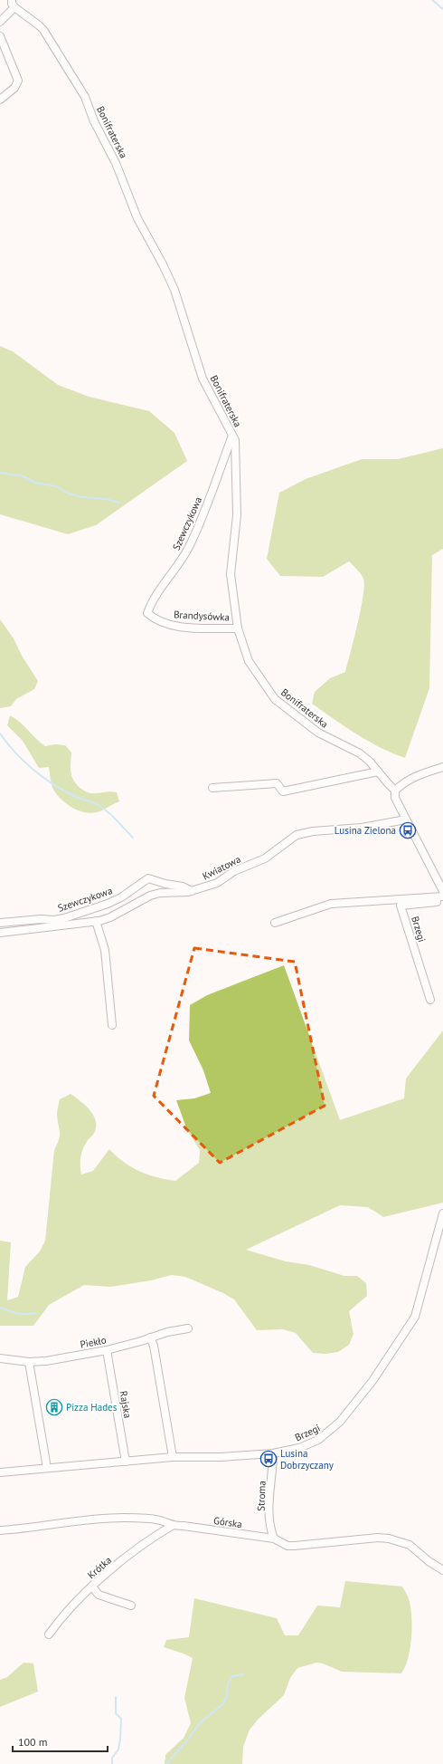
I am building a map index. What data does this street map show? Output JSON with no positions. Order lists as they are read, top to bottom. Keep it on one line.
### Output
{"streets":{"street":["Bonifraterska","Szewczykowa","Brandysówka","Kwiatowa","Brzegi","Piekło","Rajska","Stroma","Górska","Krótka"]},"crossings":[["Bonifraterska","Szewczykowa"],["Bonifraterska","Brandysówka"],["Szewczykowa","Brandysówka"],["Szewczykowa","Kwiatowa"],["Brzegi","Rajska"],["Brzegi","Stroma"],["Piekło","Rajska"],["Stroma","Górska"],["Górska","Krótka"]],"places":{"bus stop":["Lusina Zielona","Lusina Dobrzyczany"],"building":["Pizza Hades"]},"scale_bar":"100 m"}
